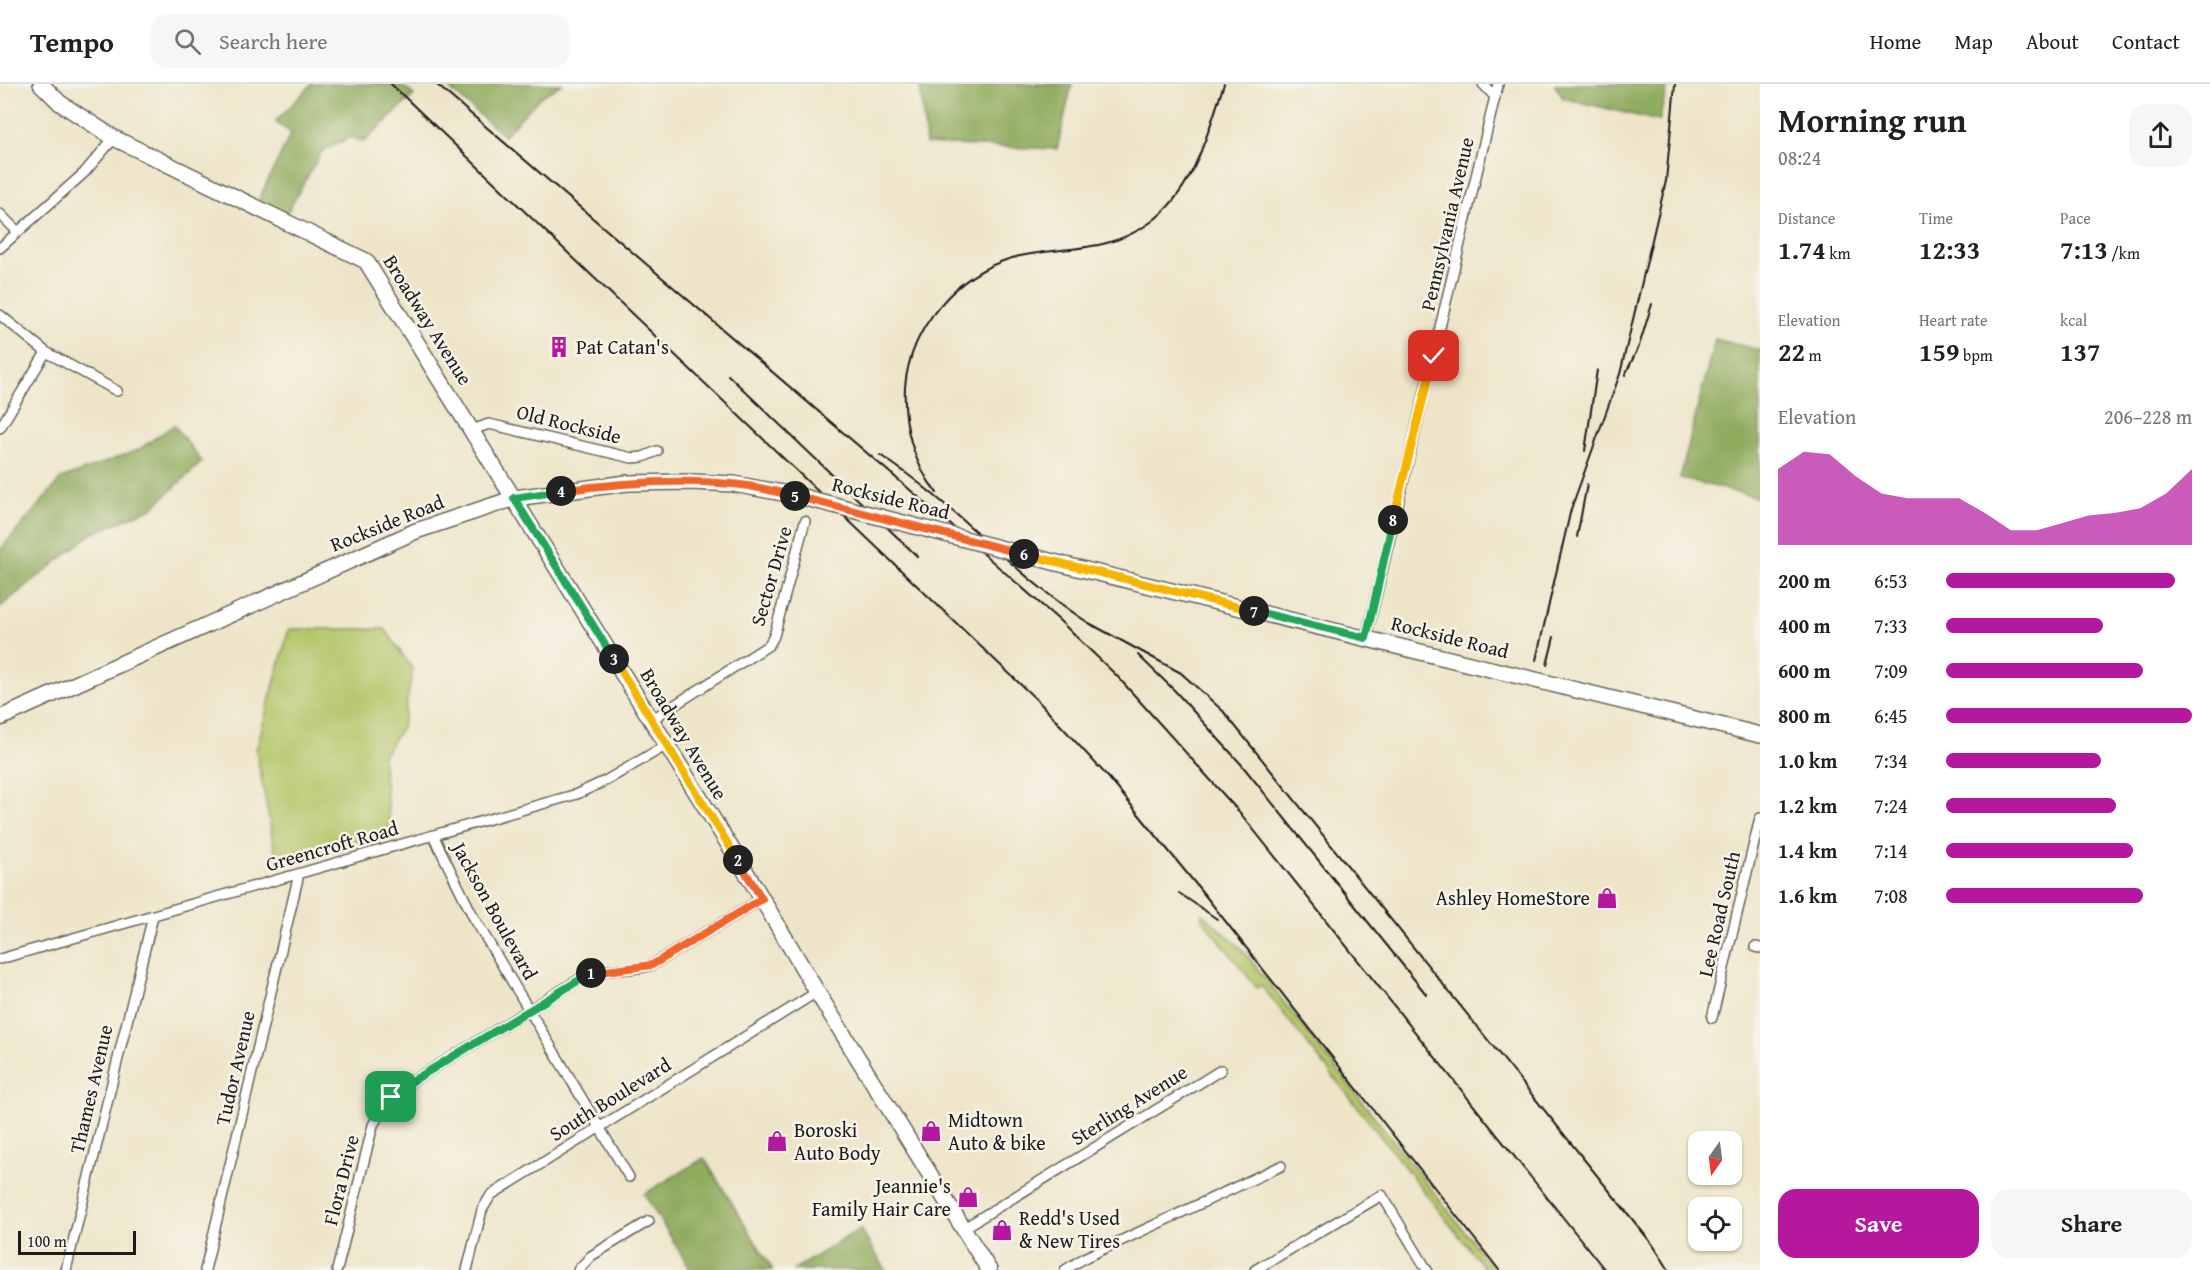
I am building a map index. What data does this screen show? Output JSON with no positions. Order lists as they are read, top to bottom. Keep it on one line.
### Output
{"streets":{"main road":["Broadway Avenue","Rockside Road"],"street":["Pennsylvania Avenue","Old Rockside","Sector Drive","Greencroft Road","Jackson Boulevard","Lee Road South","Tudor Avenue","Thames Avenue","South Boulevard","Sterling Avenue","Flora Drive"]},"crossings":[["Pennsylvania Avenue","Rockside Road"],["Broadway Avenue","Old Rockside"],["Broadway Avenue","Rockside Road"],["Broadway Avenue","Sector Drive"],["Broadway Avenue","Greencroft Road"],["Broadway Avenue","South Boulevard"],["Broadway Avenue","Sterling Avenue"],["Broadway Avenue","Flora Drive"],["Greencroft Road","Jackson Boulevard"],["Greencroft Road","Tudor Avenue"],["Greencroft Road","Thames Avenue"],["Jackson Boulevard","South Boulevard"],["Jackson Boulevard","Flora Drive"]],"places":{"building":["Pat Catan's"],"shop":["Ashley HomeStore","Midtown Auto & bike","Boroski Auto Body","Jeannie's Family Hair Care","Redd's Used & New Tires"]},"scale_bar":"100 m","north":"bottom","page":{"header":"Tempo","search":"Search here","nav":["Home","Map","About","Contact"],"heading":["Morning run","08:24"],"stats":[["Distance","1.74 km"],["Time","12:33"],["Pace","7:13 /km"],["Elevation","22 m"],["Heart rate","159 bpm"],["kcal","137"]],"chart":["Elevation","206–228 m"],"pins":["4","5","8","6","7","3","2","1"],"list":[{"name":"200 m","note":"6:53"},{"name":"400 m","note":"7:33"},{"name":"600 m","note":"7:09"},{"name":"800 m","note":"6:45"},{"name":"1.0 km","note":"7:34"},{"name":"1.2 km","note":"7:24"},{"name":"1.4 km","note":"7:14"},{"name":"1.6 km","note":"7:08"}],"buttons":["Save","Share"],"scale":"100 m"}}
